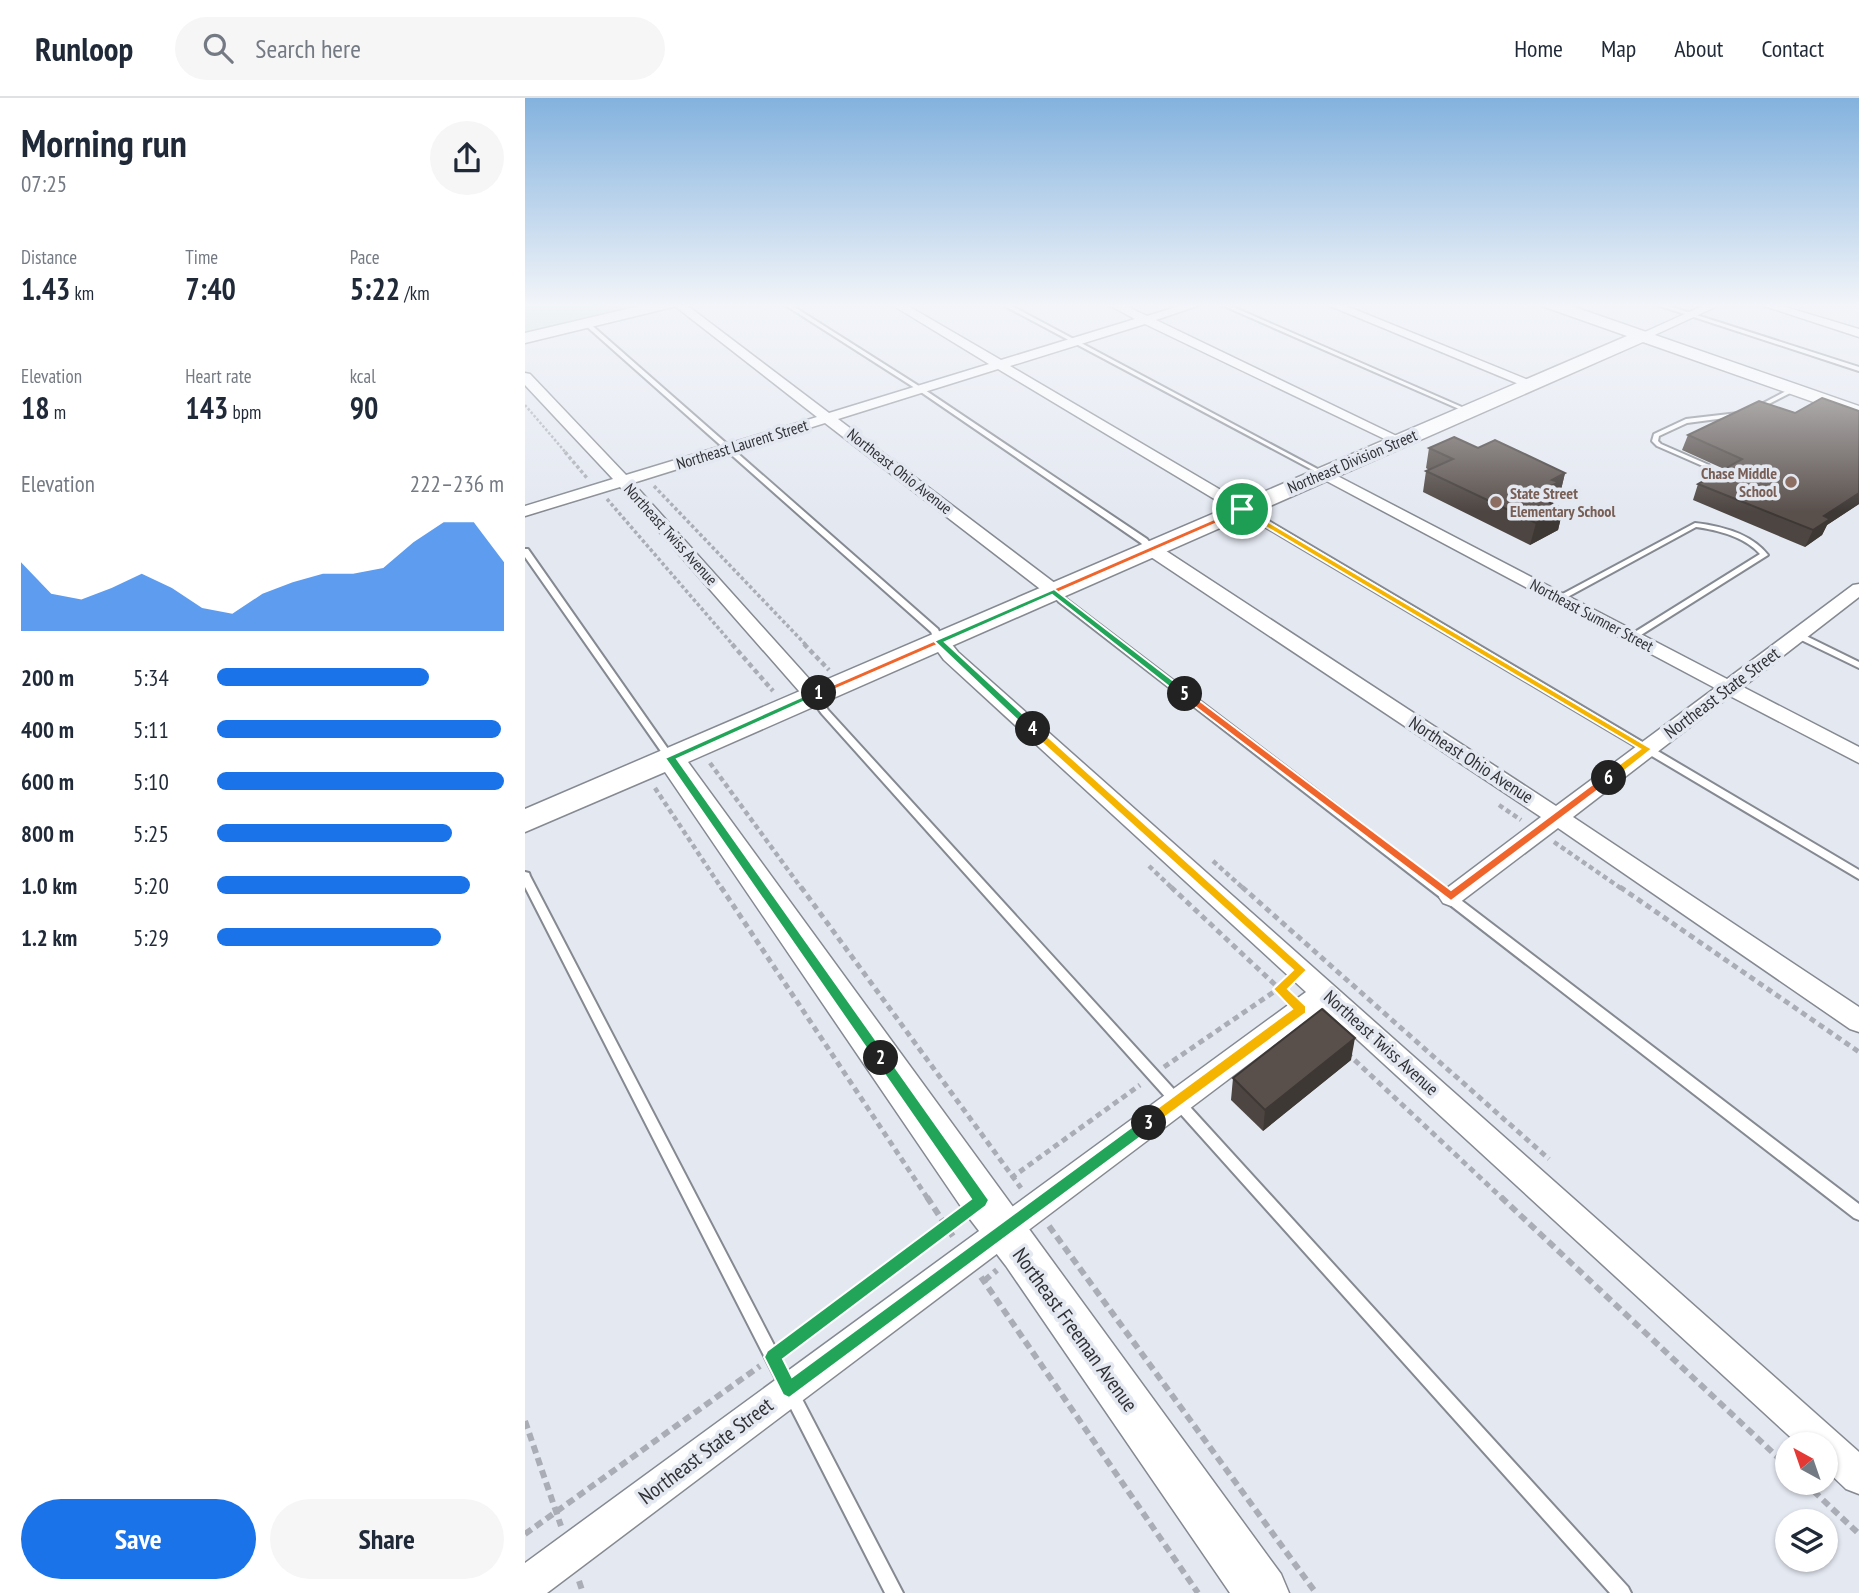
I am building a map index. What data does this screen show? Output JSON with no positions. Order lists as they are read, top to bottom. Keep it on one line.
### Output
{"streets":{"street":["Northeast Laurent Street","Northeast Division Street","Northeast Ohio Avenue","Northeast Twiss Avenue","Northeast Sumner Street","Northeast State Street","Northeast Freeman Avenue"]},"crossings":[["Northeast Laurent Street","Northeast Ohio Avenue"],["Northeast Laurent Street","Northeast Twiss Avenue"],["Northeast Division Street","Northeast Ohio Avenue"],["Northeast Division Street","Northeast Twiss Avenue"],["Northeast Division Street","Northeast Sumner Street"],["Northeast Division Street","Northeast Freeman Avenue"],["Northeast Ohio Avenue","Northeast State Street"],["Northeast Twiss Avenue","Northeast State Street"],["Northeast Sumner Street","Northeast State Street"],["Northeast State Street","Northeast Freeman Avenue"]],"places":["Chase Middle School","State Street Elementary School"],"north":"top left","page":{"header":"Runloop","search":"Search here","nav":["Home","Map","About","Contact"],"heading":["Morning run","07:25"],"stats":[["Distance","1.43 km"],["Time","7:40"],["Pace","5:22 /km"],["Elevation","18 m"],["Heart rate","143 bpm"],["kcal","90"]],"chart":["Elevation","222–236 m"],"list":[{"name":"200 m","note":"5:34"},{"name":"400 m","note":"5:11"},{"name":"600 m","note":"5:10"},{"name":"800 m","note":"5:25"},{"name":"1.0 km","note":"5:20"},{"name":"1.2 km","note":"5:29"}],"pins":["1","5","4","6","2","3"],"buttons":["Save","Share"]}}
